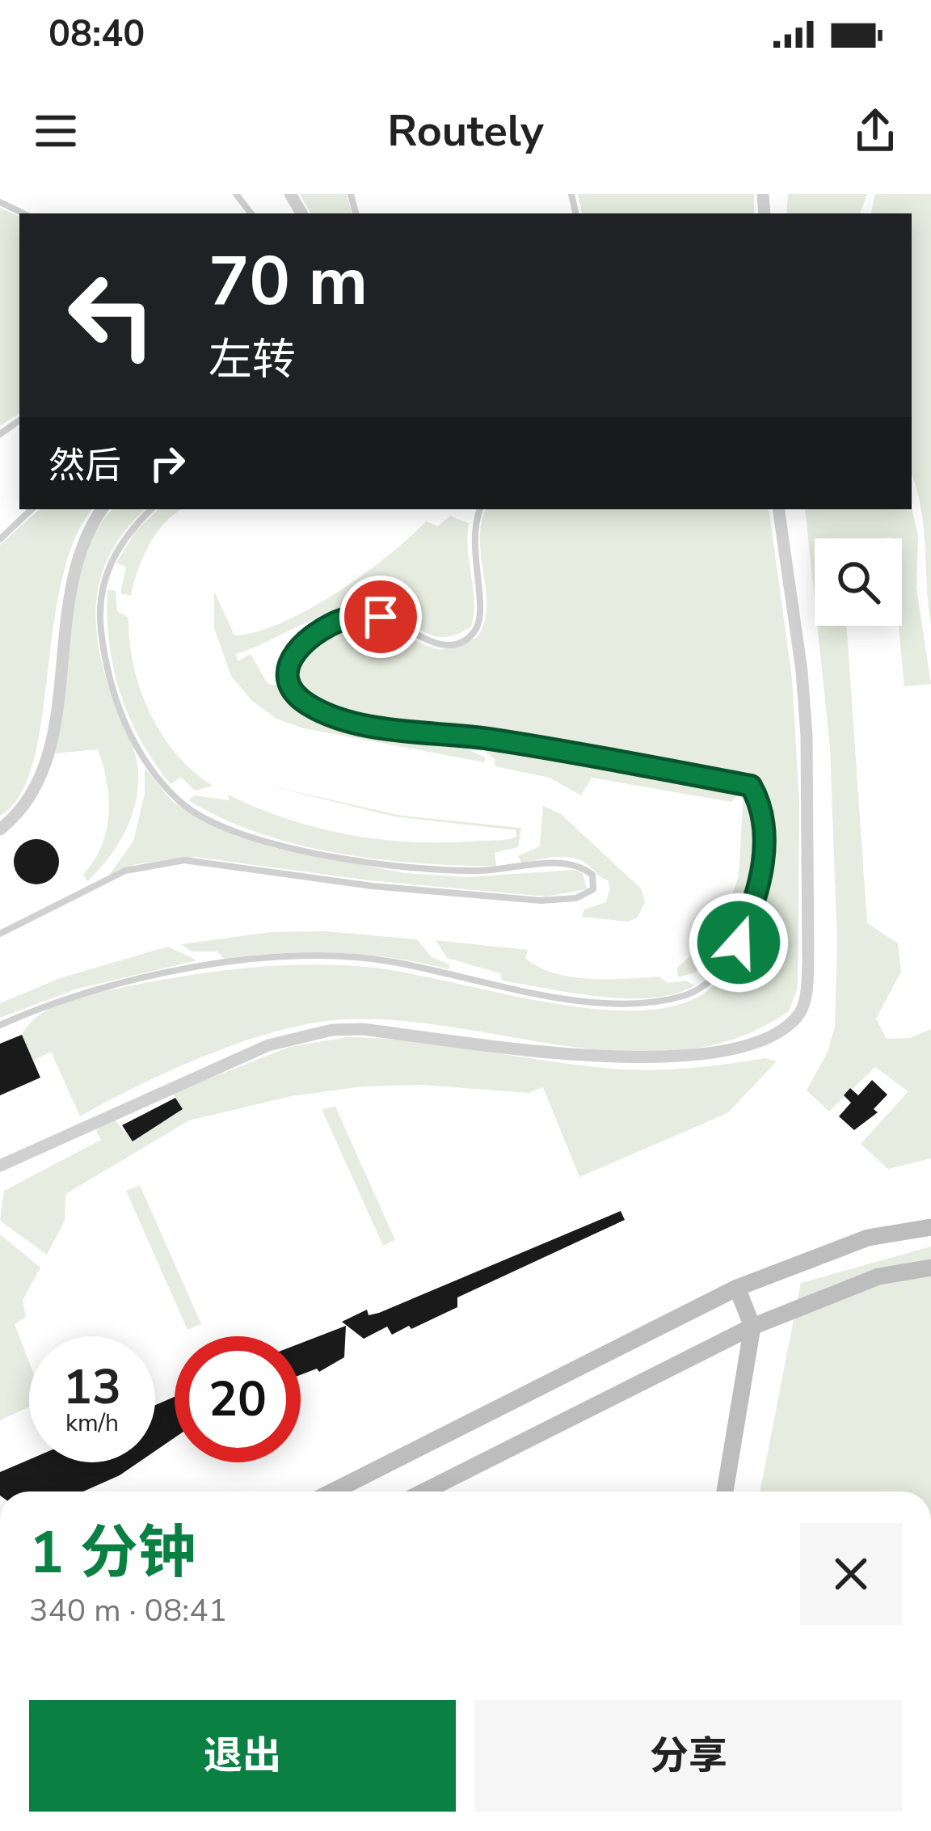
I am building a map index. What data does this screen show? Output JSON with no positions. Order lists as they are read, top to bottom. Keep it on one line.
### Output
{"page":{"status":"08:40","header":"Routely","turn":["70 m","左转"],"then":"然后","speed":"13 km/h","limit":"20","heading":["1 分钟","340 m · 08:41"],"buttons":["退出","分享"]}}
